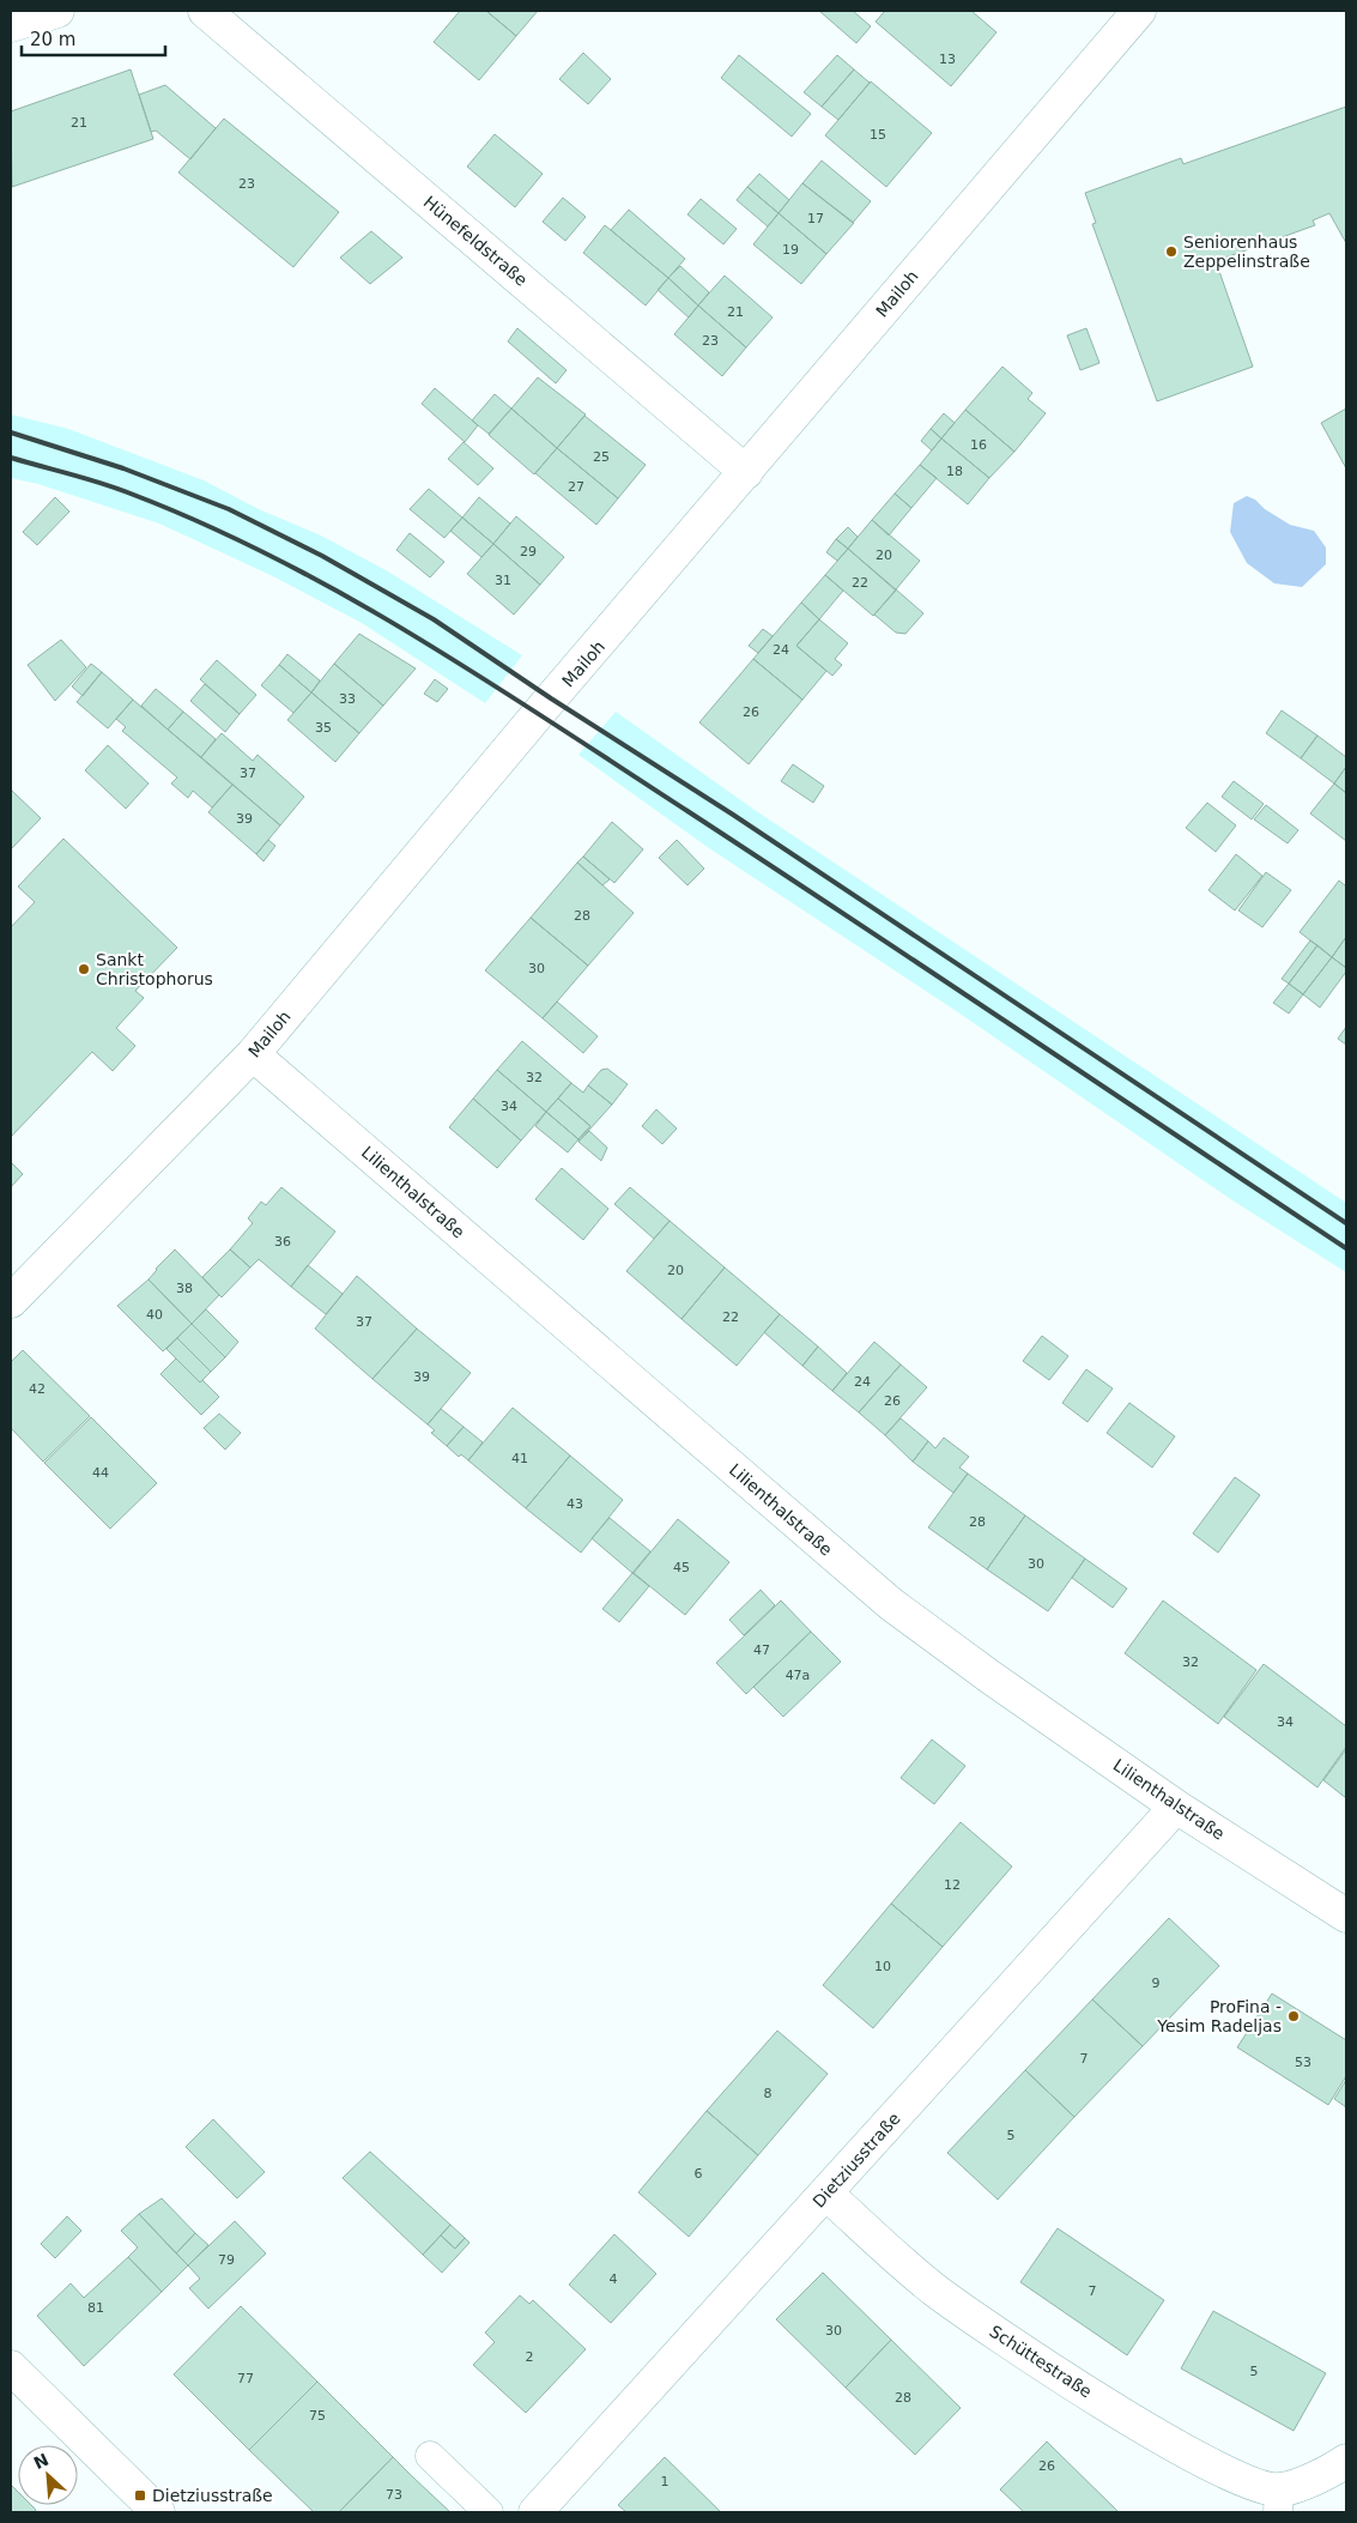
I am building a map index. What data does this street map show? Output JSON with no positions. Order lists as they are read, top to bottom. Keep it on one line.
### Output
{"streets":{"street":["Hünefeldstraße","Mailoh","Lilienthalstraße","Dietziusstraße","Schüttestraße"]},"crossings":[["Hünefeldstraße","Mailoh"],["Mailoh","Lilienthalstraße"],["Lilienthalstraße","Dietziusstraße"],["Dietziusstraße","Schüttestraße"]],"places":{"other":["Seniorenhaus Zeppelinstraße","Sankt Christophorus","ProFina - Yesim Radeljas"],"transit":["Dietziusstraße"]},"house_numbers":["13","21","15","23","17","19","21","23","16","25","18","27","29","20","31","22","24","33","26","35","37","39","28","30","32","34","36","20","38","40","22","37","39","24","42","26","41","44","43","28","30","45","47","32","47a","34","12","10","9","7","53","8","5","6","79","4","7","81","30","2","5","77","28","75","26","1","73"],"scale_bar":"20 m","north":"top left"}
